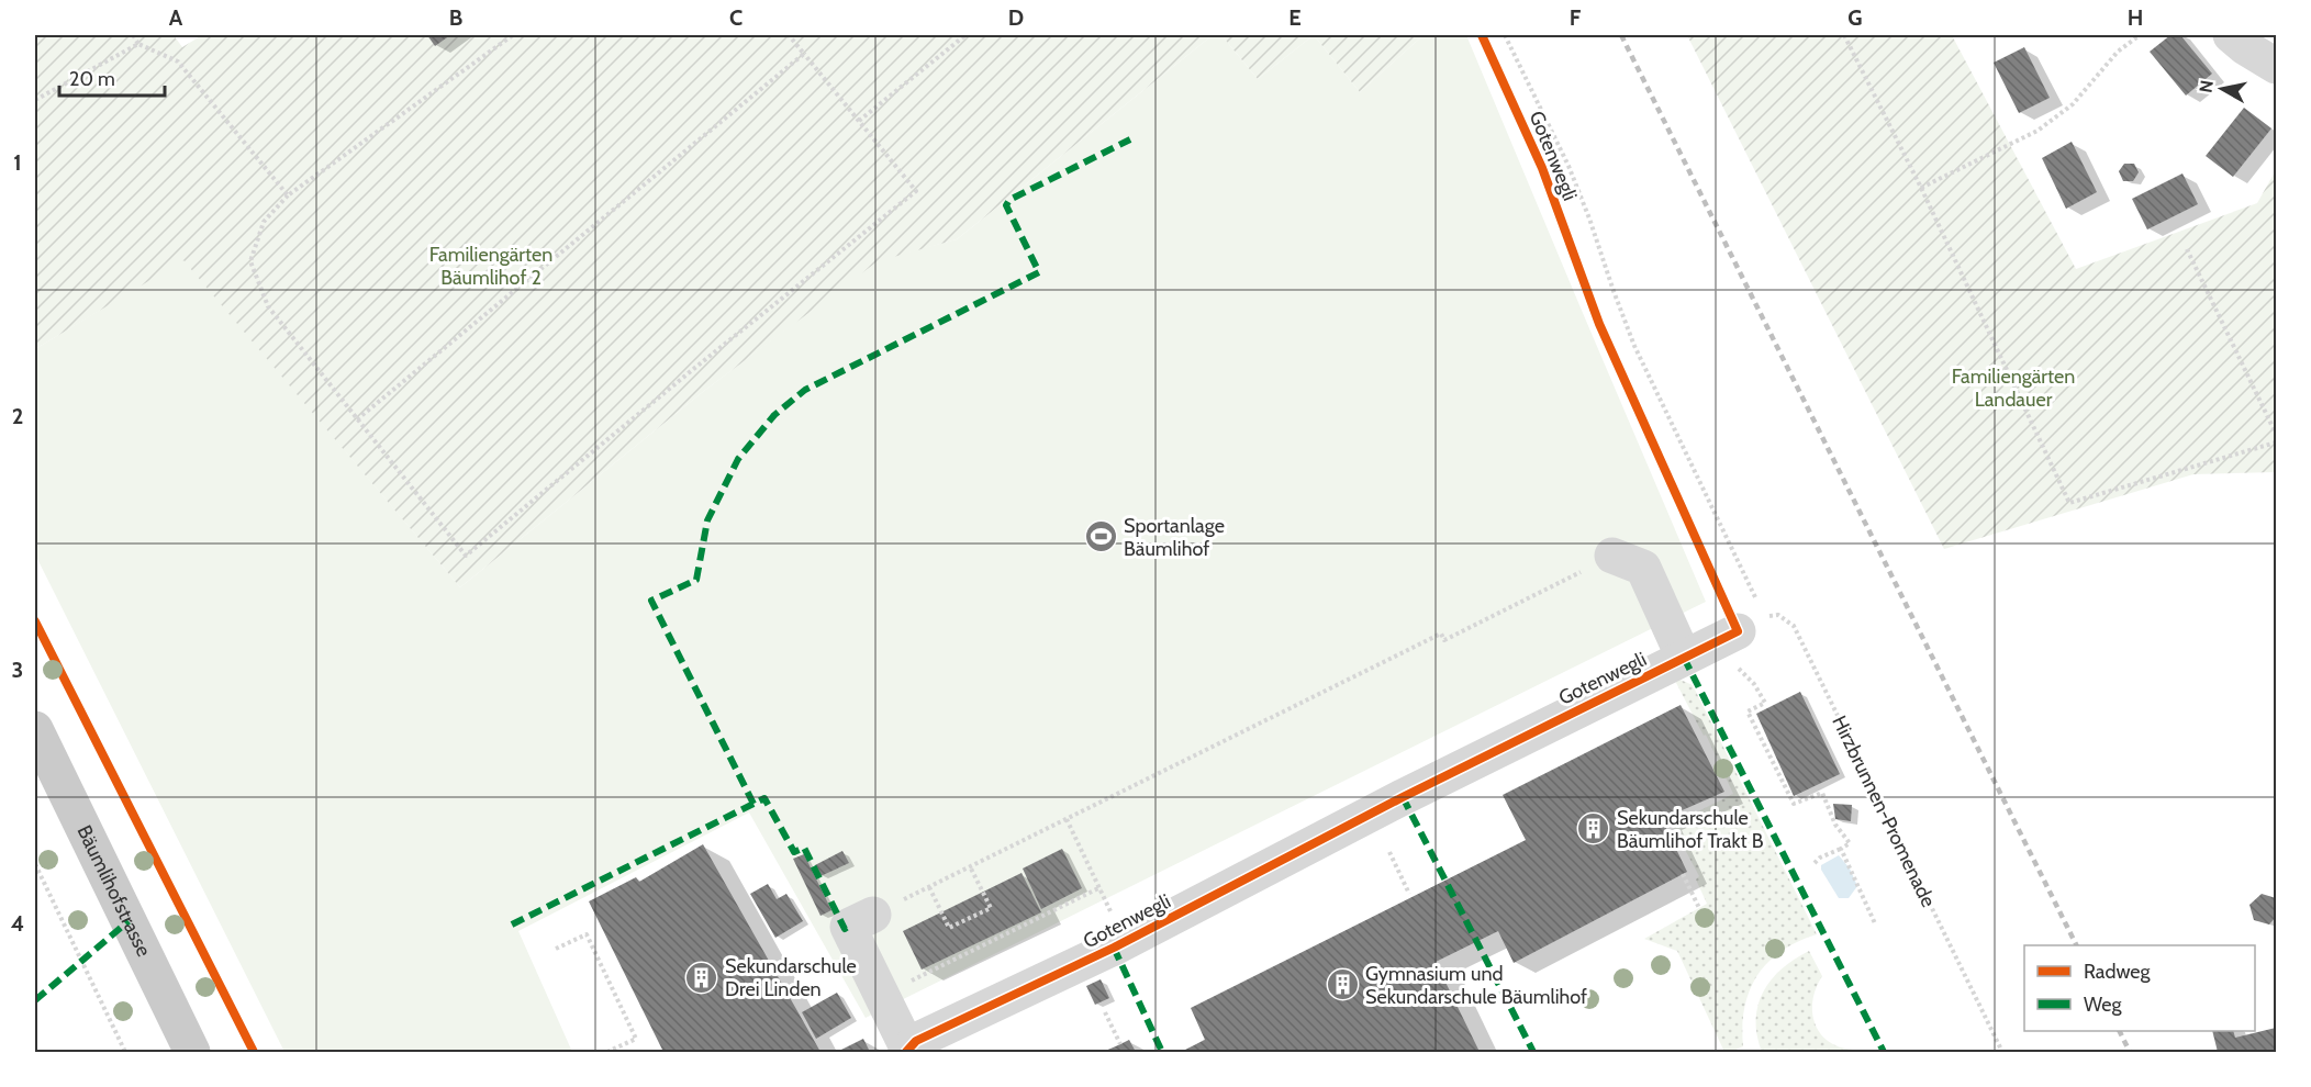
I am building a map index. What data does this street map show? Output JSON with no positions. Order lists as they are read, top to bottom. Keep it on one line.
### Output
{"streets":{"main road":["Bäumlihofstrasse"],"street":["Gotenwegli"],"path":["Hirzbrunnen-Promenade"]},"crossings":[["Gotenwegli","Hirzbrunnen-Promenade"]],"parks":["Familiengärten Bäumlihof 2","Familiengärten Landauer"],"places":{"sports":["Sportanlage Bäumlihof"],"building":["Sekundarschule Bäumlihof Trakt B","Sekundarschule Drei Linden","Gymnasium und Sekundarschule Bäumlihof"]},"legend":["Radweg","Weg"],"scale_bar":"20 m","north":"left","grid":{"columns":["A","B","C","D","E","F","G","H"],"rows":["1","2","3","4"]}}
